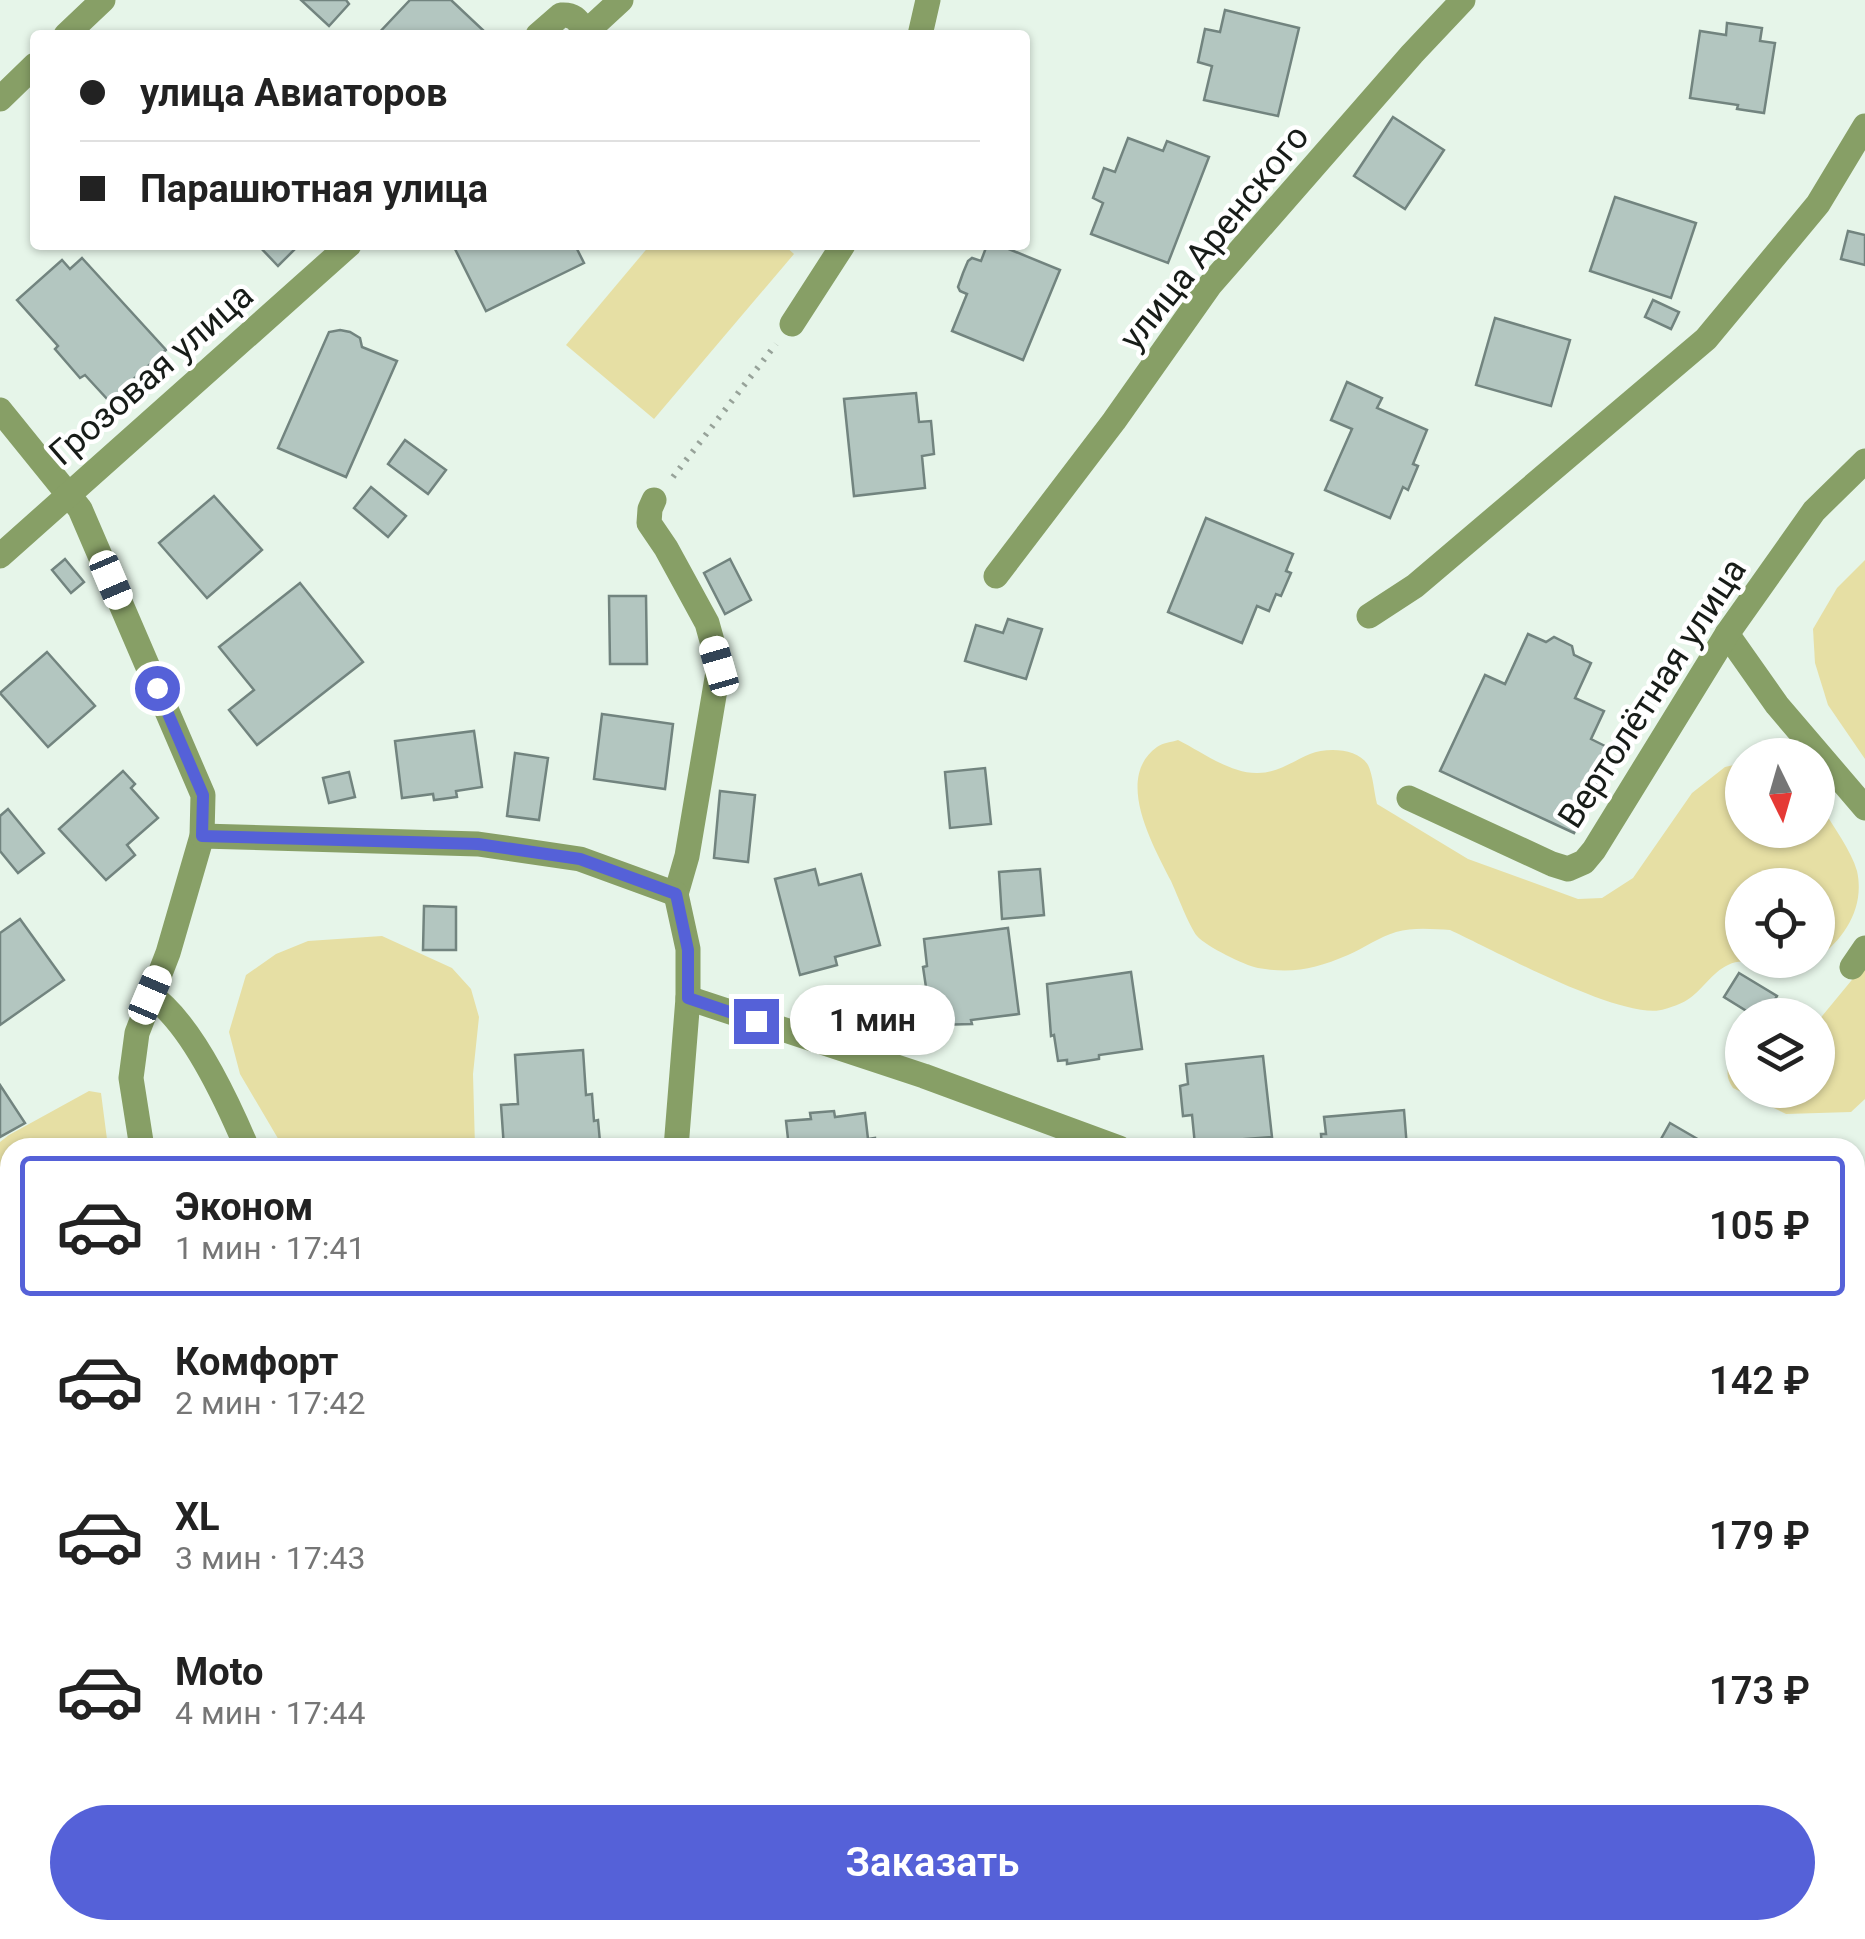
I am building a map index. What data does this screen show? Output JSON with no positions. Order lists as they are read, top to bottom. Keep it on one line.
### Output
{"streets":{"street":["улица Аренского","Грозовая улица","Вертолётная улица"]},"north":"bottom","page":{"banner":["улица Авиаторов","Парашютная улица"],"bubble":"1 мин","list":[{"name":"Эконом","note":"1 мин · 17:41","value":"105 ₽"},{"name":"Комфорт","note":"2 мин · 17:42","value":"142 ₽"},{"name":"XL","note":"3 мин · 17:43","value":"179 ₽"},{"name":"Moto","note":"4 мин · 17:44","value":"173 ₽"}],"buttons":"Заказать"}}
